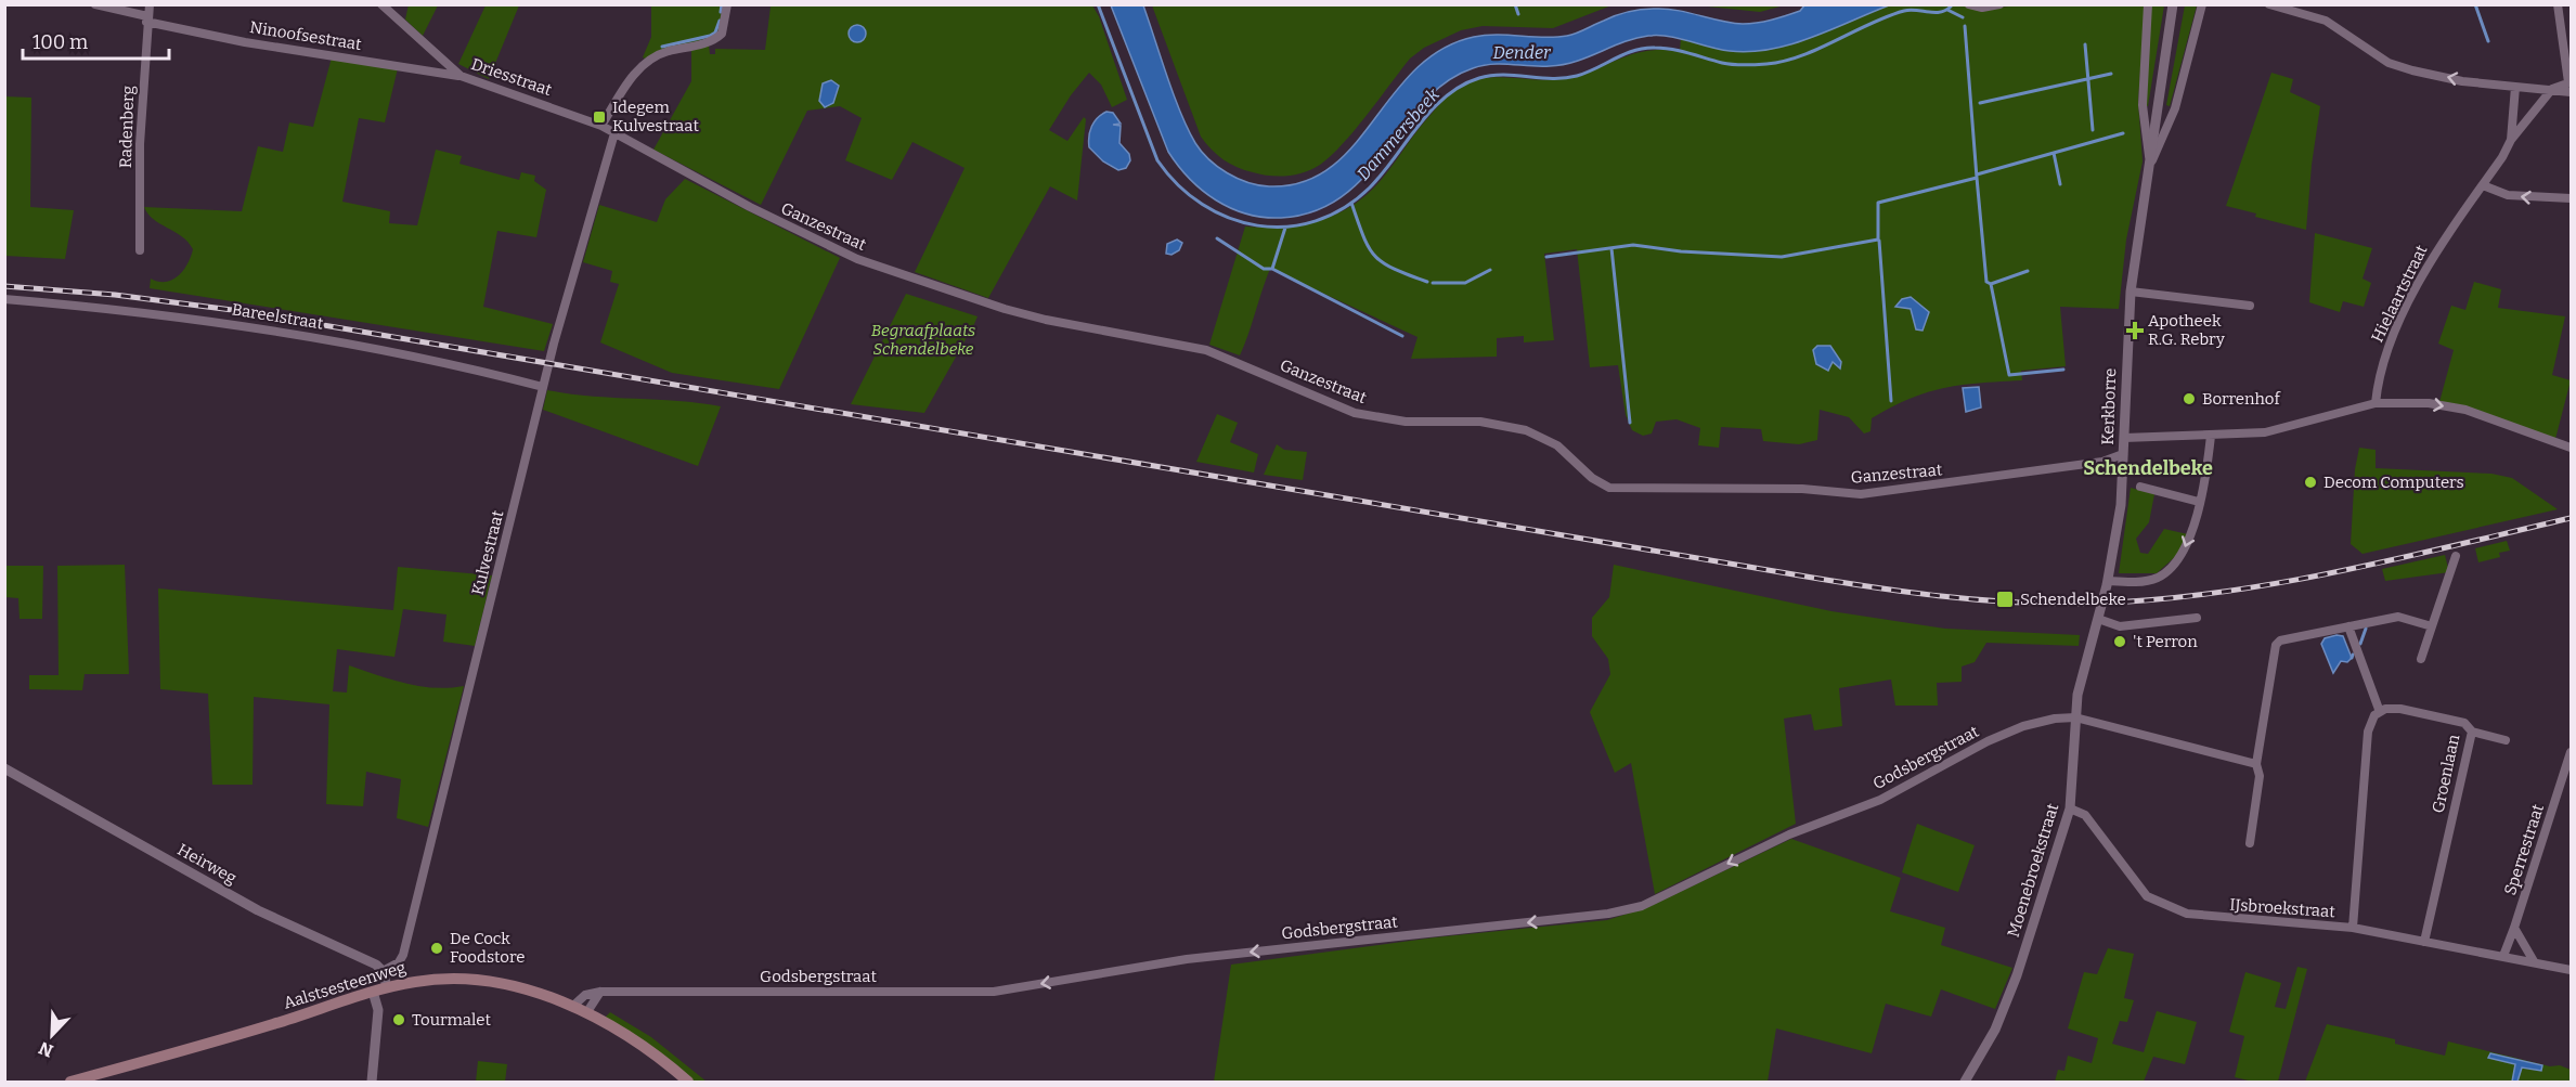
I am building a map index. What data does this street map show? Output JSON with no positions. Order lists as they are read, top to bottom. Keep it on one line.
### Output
{"streets":{"main road":["Aalstsesteenweg"],"street":["Ninoofsestraat","Driesstraat","Radenberg","Ganzestraat","Hielaartstraat","Bareelstraat","Kerkborre","Kulvestraat","Godsbergstraat","Groenlaan","Sperrestraat","Heirweg","Moenebroekstraat","IJsbroekstraat"]},"crossings":[["Ninoofsestraat","Driesstraat"],["Ninoofsestraat","Radenberg"],["Driesstraat","Ganzestraat"],["Driesstraat","Kulvestraat"],["Ganzestraat","Kerkborre"],["Ganzestraat","Kulvestraat"],["Bareelstraat","Kulvestraat"],["Kerkborre","Moenebroekstraat"],["Kulvestraat","Heirweg"],["Godsbergstraat","Moenebroekstraat"],["Godsbergstraat","Aalstsesteenweg"],["Groenlaan","IJsbroekstraat"],["Sperrestraat","IJsbroekstraat"],["Moenebroekstraat","IJsbroekstraat"]],"one_way":["Godsbergstraat"],"districts":["Schendelbeke"],"water":["Dender","Dammersbeek"],"parks":["Begraafplaats Schendelbeke"],"places":{"transit":["Idegem Kulvestraat","Schendelbeke"],"health":["Apotheek R.G. Rebry"],"other":["Borrenhof","Decom Computers","'t Perron","De Cock Foodstore","Tourmalet"]},"scale_bar":"100 m","north":"bottom left"}
